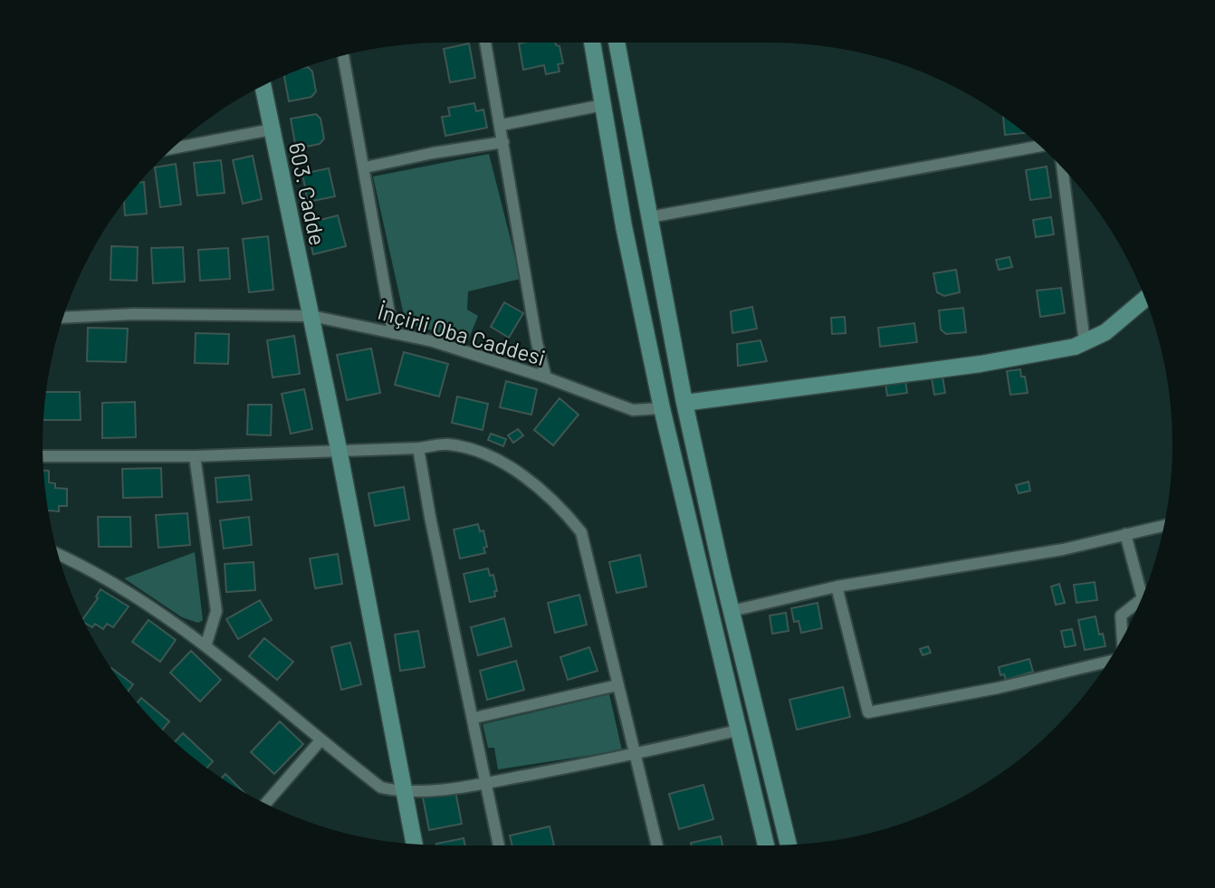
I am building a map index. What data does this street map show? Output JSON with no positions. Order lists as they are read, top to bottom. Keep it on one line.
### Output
{"streets":{"main road":["603. Cadde"],"street":["İnçirli Oba Caddesi"]},"crossings":[["603. Cadde","İnçirli Oba Caddesi"]]}
